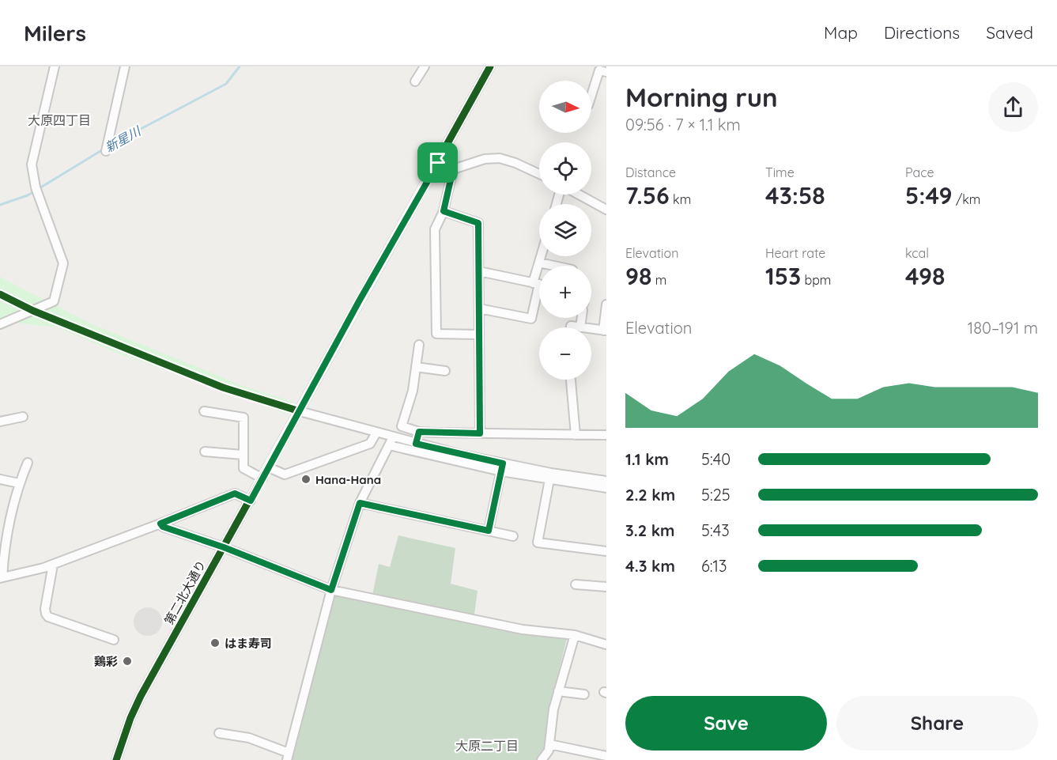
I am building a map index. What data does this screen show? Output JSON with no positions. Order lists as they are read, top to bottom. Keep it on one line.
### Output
{"streets":{"street":["第二北大通り"]},"districts":["大原四丁目","大原二丁目"],"water":["新星川"],"places":["Hana-Hana","はま寿司","鶏彩"],"north":"right","page":{"header":"Milers","nav":["Map","Directions","Saved"],"heading":["Morning run","09:56 · 7 × 1.1 km"],"map_buttons":["+","−"],"stats":[["Distance","7.56 km"],["Time","43:58"],["Pace","5:49 /km"],["Elevation","98 m"],["Heart rate","153 bpm"],["kcal","498"]],"chart":["Elevation","180–191 m"],"list":[{"name":"1.1 km","note":"5:40"},{"name":"2.2 km","note":"5:25"},{"name":"3.2 km","note":"5:43"},{"name":"4.3 km","note":"6:13"}],"buttons":["Save","Share"]}}
